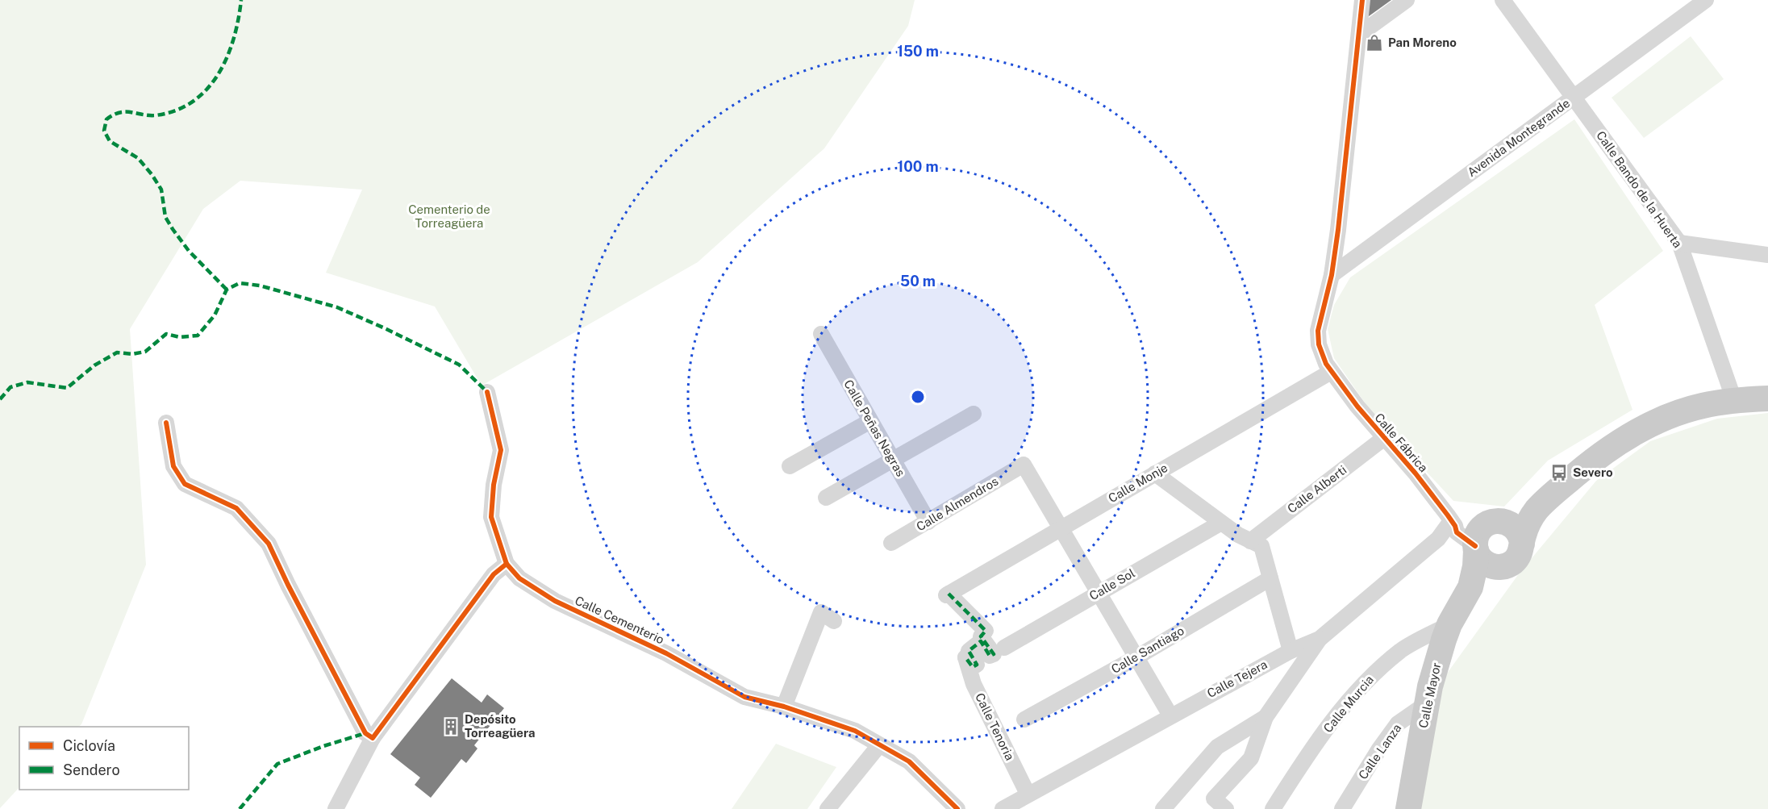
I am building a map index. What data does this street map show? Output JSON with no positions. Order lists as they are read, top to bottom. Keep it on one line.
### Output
{"streets":{"main road":["Calle Mayor"],"street":["Avenida Montegrande","Calle Bando de la Huerta","Calle Peñas Negras","Calle Fábrica","Calle Monje","Calle Alberti","Calle Almendros","Calle Sol","Calle Cementerio","Calle Santiago","Calle Tejera","Calle Murcia","Calle Tenoria","Calle Lanza"]},"crossings":[["Avenida Montegrande","Calle Bando de la Huerta"],["Avenida Montegrande","Calle Fábrica"],["Calle Peñas Negras","Calle Almendros"],["Calle Fábrica","Calle Monje"],["Calle Fábrica","Calle Alberti"],["Calle Fábrica","Calle Tejera"],["Calle Fábrica","Calle Mayor"],["Calle Monje","Calle Almendros"],["Calle Monje","Calle Tenoria"],["Calle Tejera","Calle Tenoria"],["Calle Mayor","Calle Murcia"],["Calle Mayor","Calle Lanza"]],"parks":["Cementerio de Torreagüera"],"places":{"shop":["Pan Moreno"],"bus stop":["Severo"],"building":["Depósito Torreagüera"]},"legend":["Ciclovía","Sendero"],"rings":["150 m","100 m","50 m"]}
